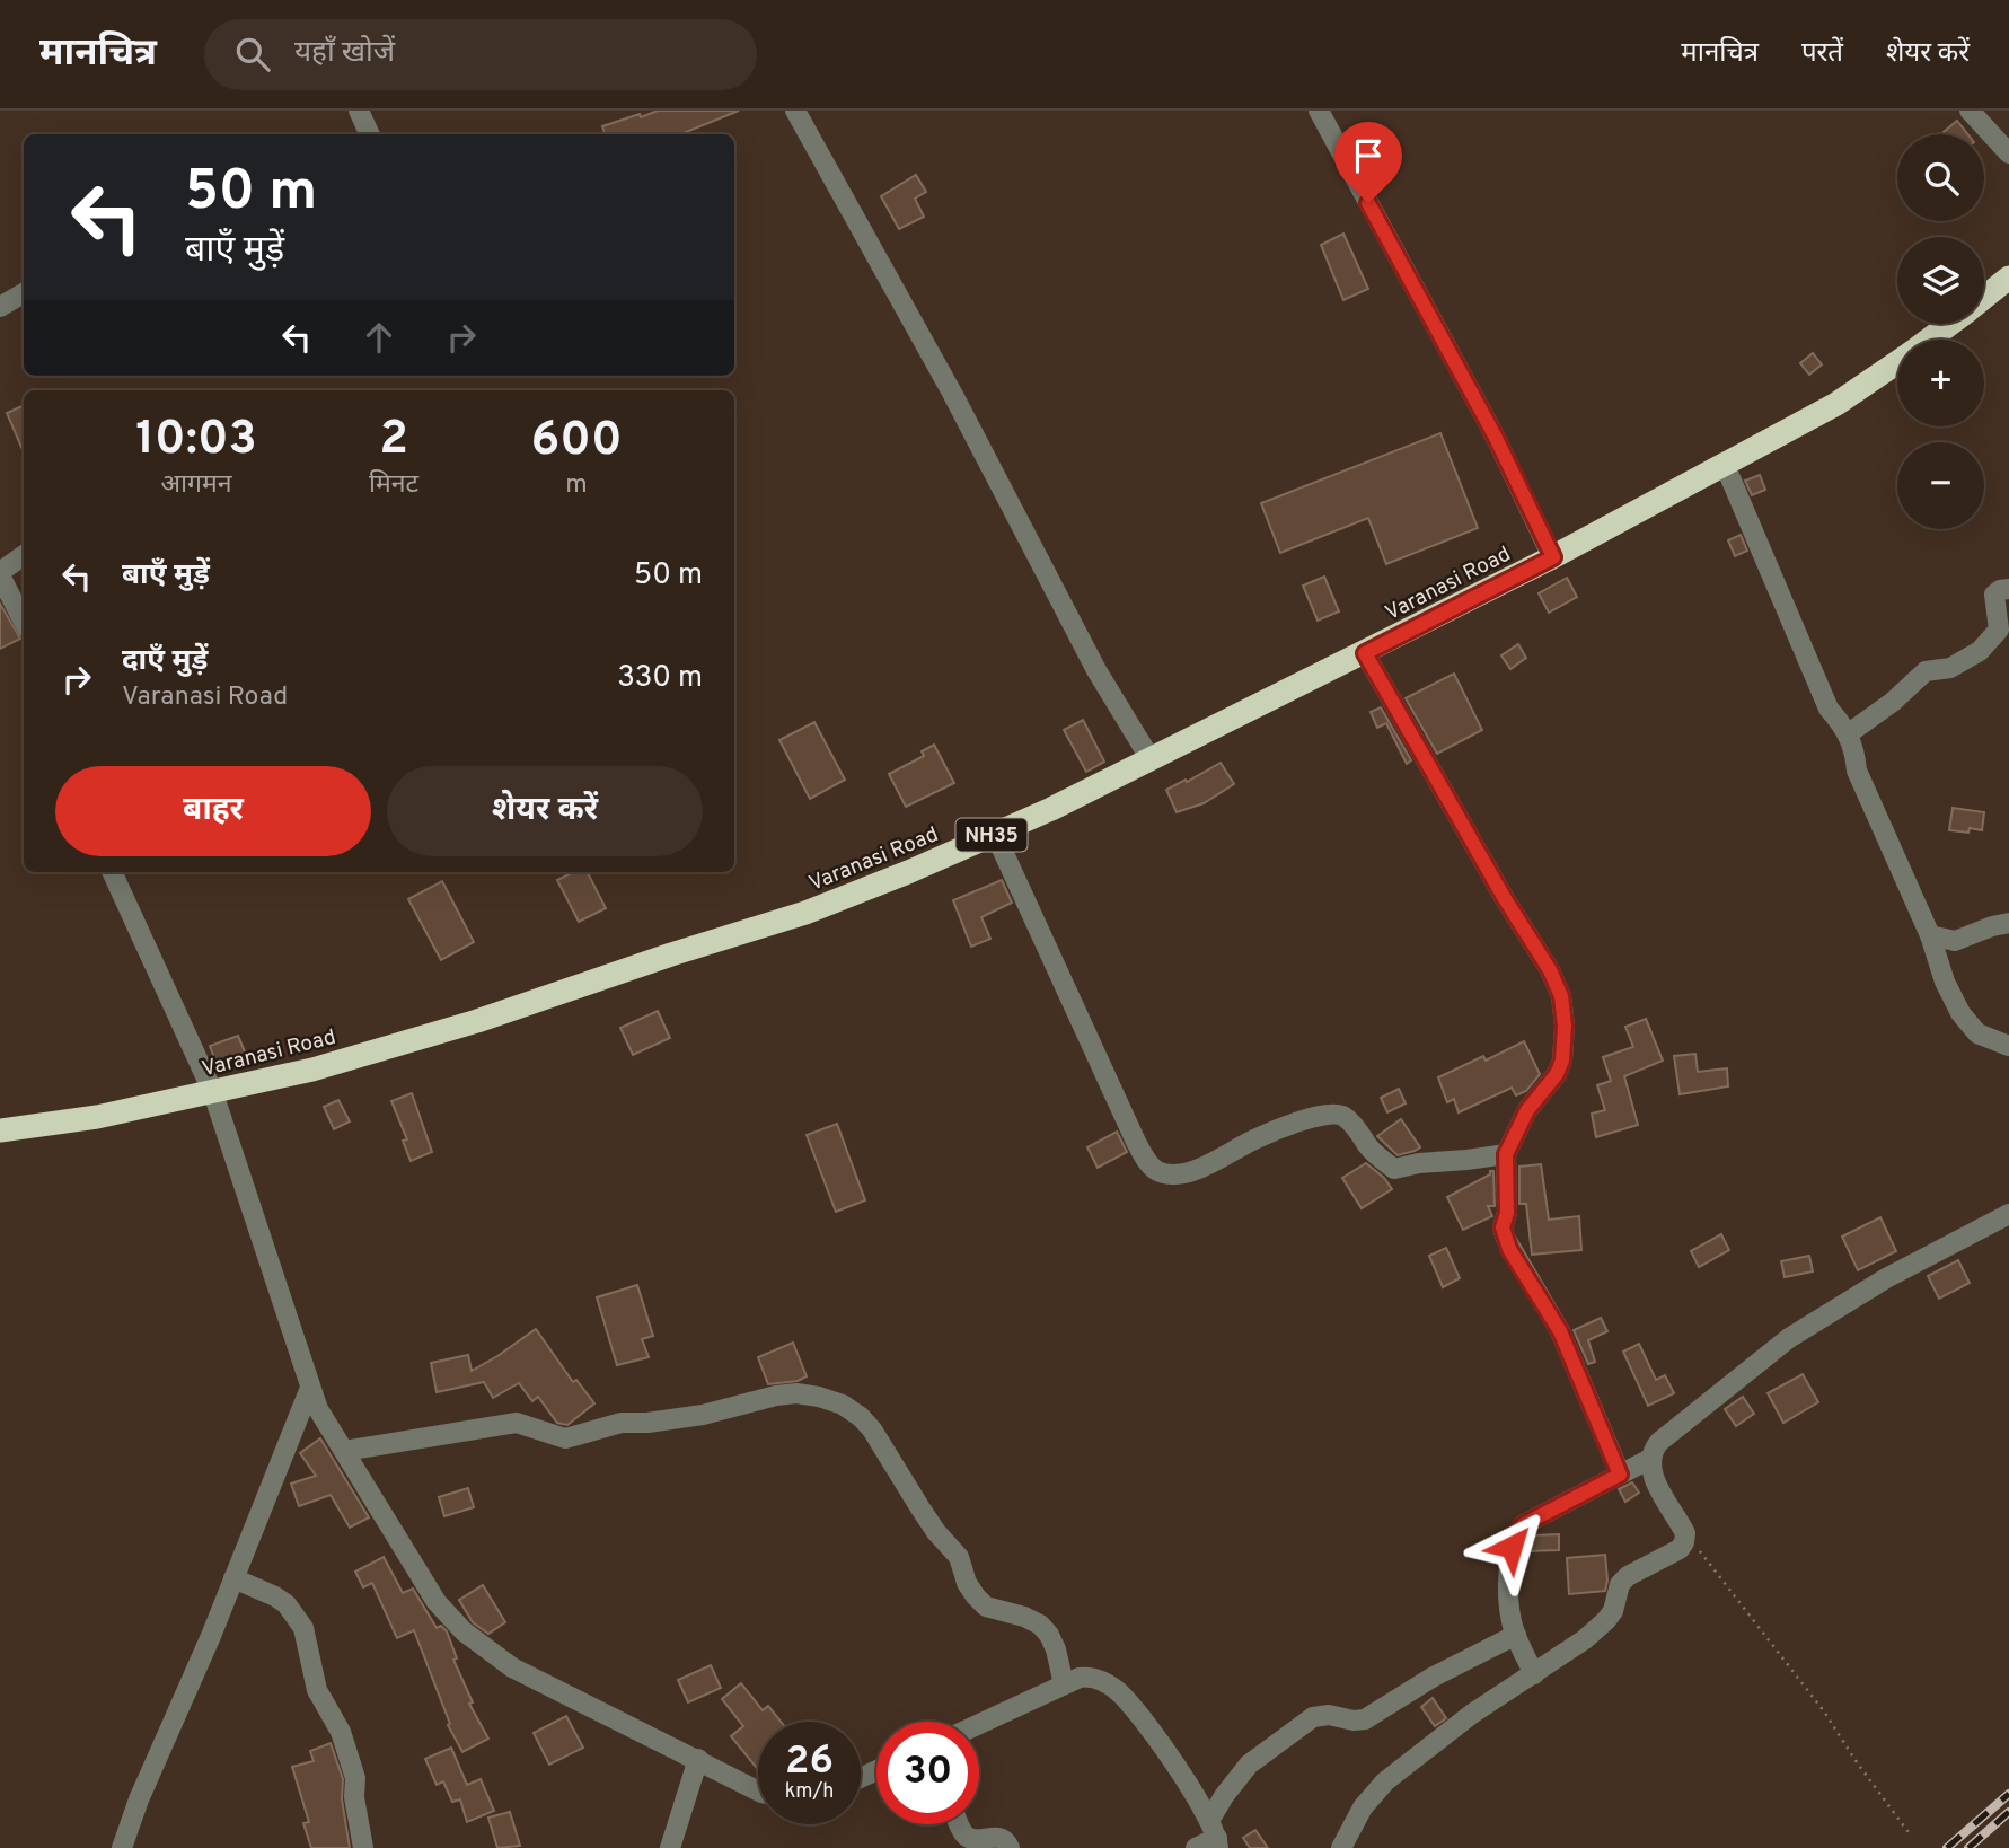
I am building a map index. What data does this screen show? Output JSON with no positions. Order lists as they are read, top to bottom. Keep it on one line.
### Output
{"streets":{"highway":["Varanasi Road","NH35"]},"page":{"header":"मानचित्र","search":"यहाँ खोजें","nav":["मानचित्र","परतें","शेयर करें"],"map_buttons":["+","−"],"turn":["50 m","बाएँ मुड़ें"],"eta":["10:03","आगमन","2","मिनट","600","m"],"list":[{"name":"बाएँ मुड़ें","value":"50 m"},{"name":"दाएँ मुड़ें","note":"Varanasi Road","value":"330 m"}],"buttons":["बाहर","शेयर करें"],"speed":"26 km/h","limit":"30"}}
